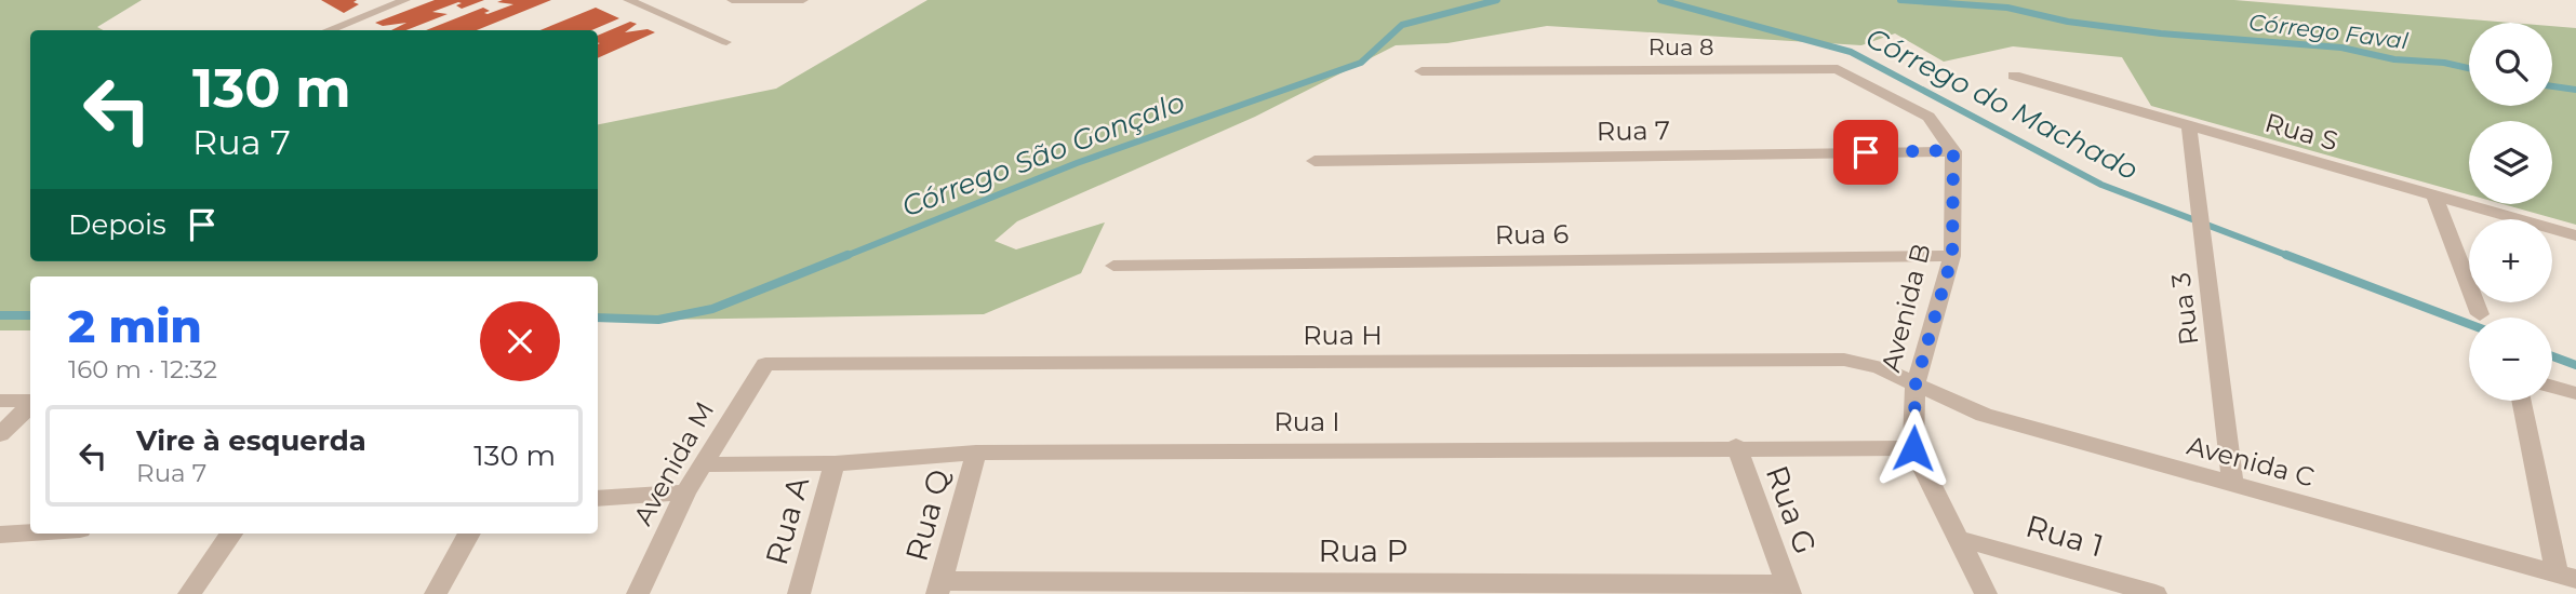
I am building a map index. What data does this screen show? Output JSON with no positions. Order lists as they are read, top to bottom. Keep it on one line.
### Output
{"streets":{"street":["Rua 8","Rua 7","Rua S","Rua 6","Avenida B","Rua 3","Rua H","Rua I","Avenida C","Avenida M","Rua G","Rua Q","Rua A","Rua 1","Rua P"]},"crossings":[["Rua 8","Rua 7"],["Rua 8","Avenida B"],["Rua 7","Avenida B"],["Rua S","Rua 3"],["Rua 6","Avenida B"],["Avenida B","Rua H"],["Avenida B","Rua I"],["Avenida B","Avenida C"],["Avenida B","Rua 1"],["Rua 3","Avenida C"],["Rua H","Avenida C"],["Rua H","Avenida M"],["Rua I","Avenida M"],["Rua I","Rua G"],["Rua I","Rua Q"],["Rua I","Rua A"],["Rua G","Rua P"],["Rua Q","Rua P"]],"water":["Córrego Faval","Córrego do Machado","Córrego São Gonçalo"],"page":{"map_buttons":["+","−"],"turn":["130 m","Rua 7"],"then":"Depois","heading":["2 min","160 m · 12:32"],"list":[{"name":"Vire à esquerda","note":"Rua 7","value":"130 m"}]}}
